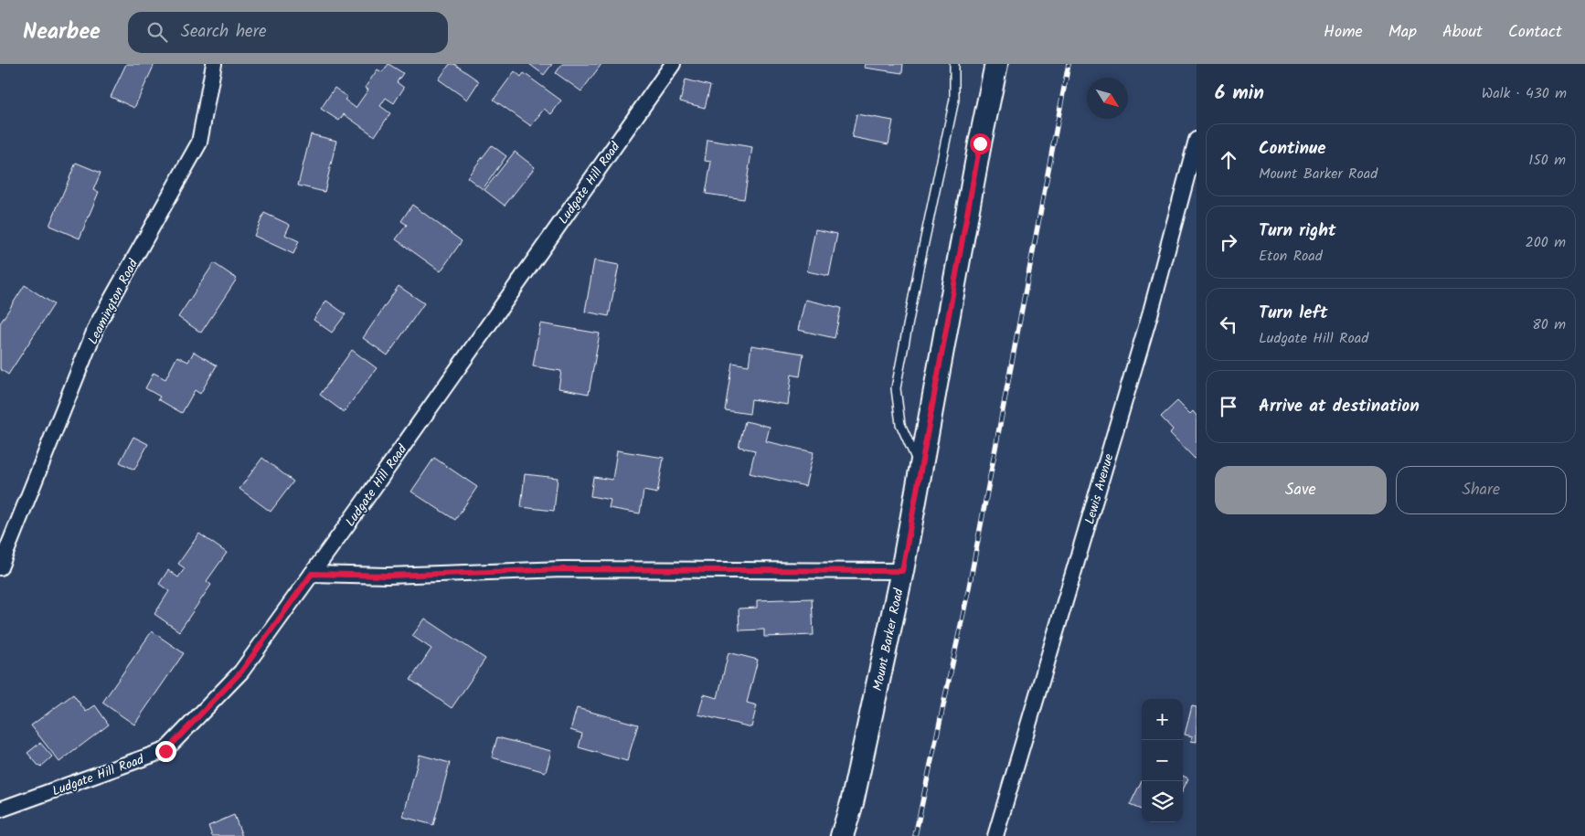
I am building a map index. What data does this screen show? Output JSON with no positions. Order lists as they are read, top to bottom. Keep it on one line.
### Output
{"streets":{"main road":["Mount Barker Road"],"street":["Ludgate Hill Road","Leamington Road","Lewis Avenue"]},"north":"bottom right","page":{"header":"Nearbee","search":"Search here","nav":["Home","Map","About","Contact"],"heading":["6 min","Walk · 430 m"],"list":[["Continue","Mount Barker Road","150 m"],["Turn right","Eton Road","200 m"],["Turn left","Ludgate Hill Road","80 m"],"Arrive at destination"],"buttons":["Save","Share"],"map_buttons":["+","−"]}}
